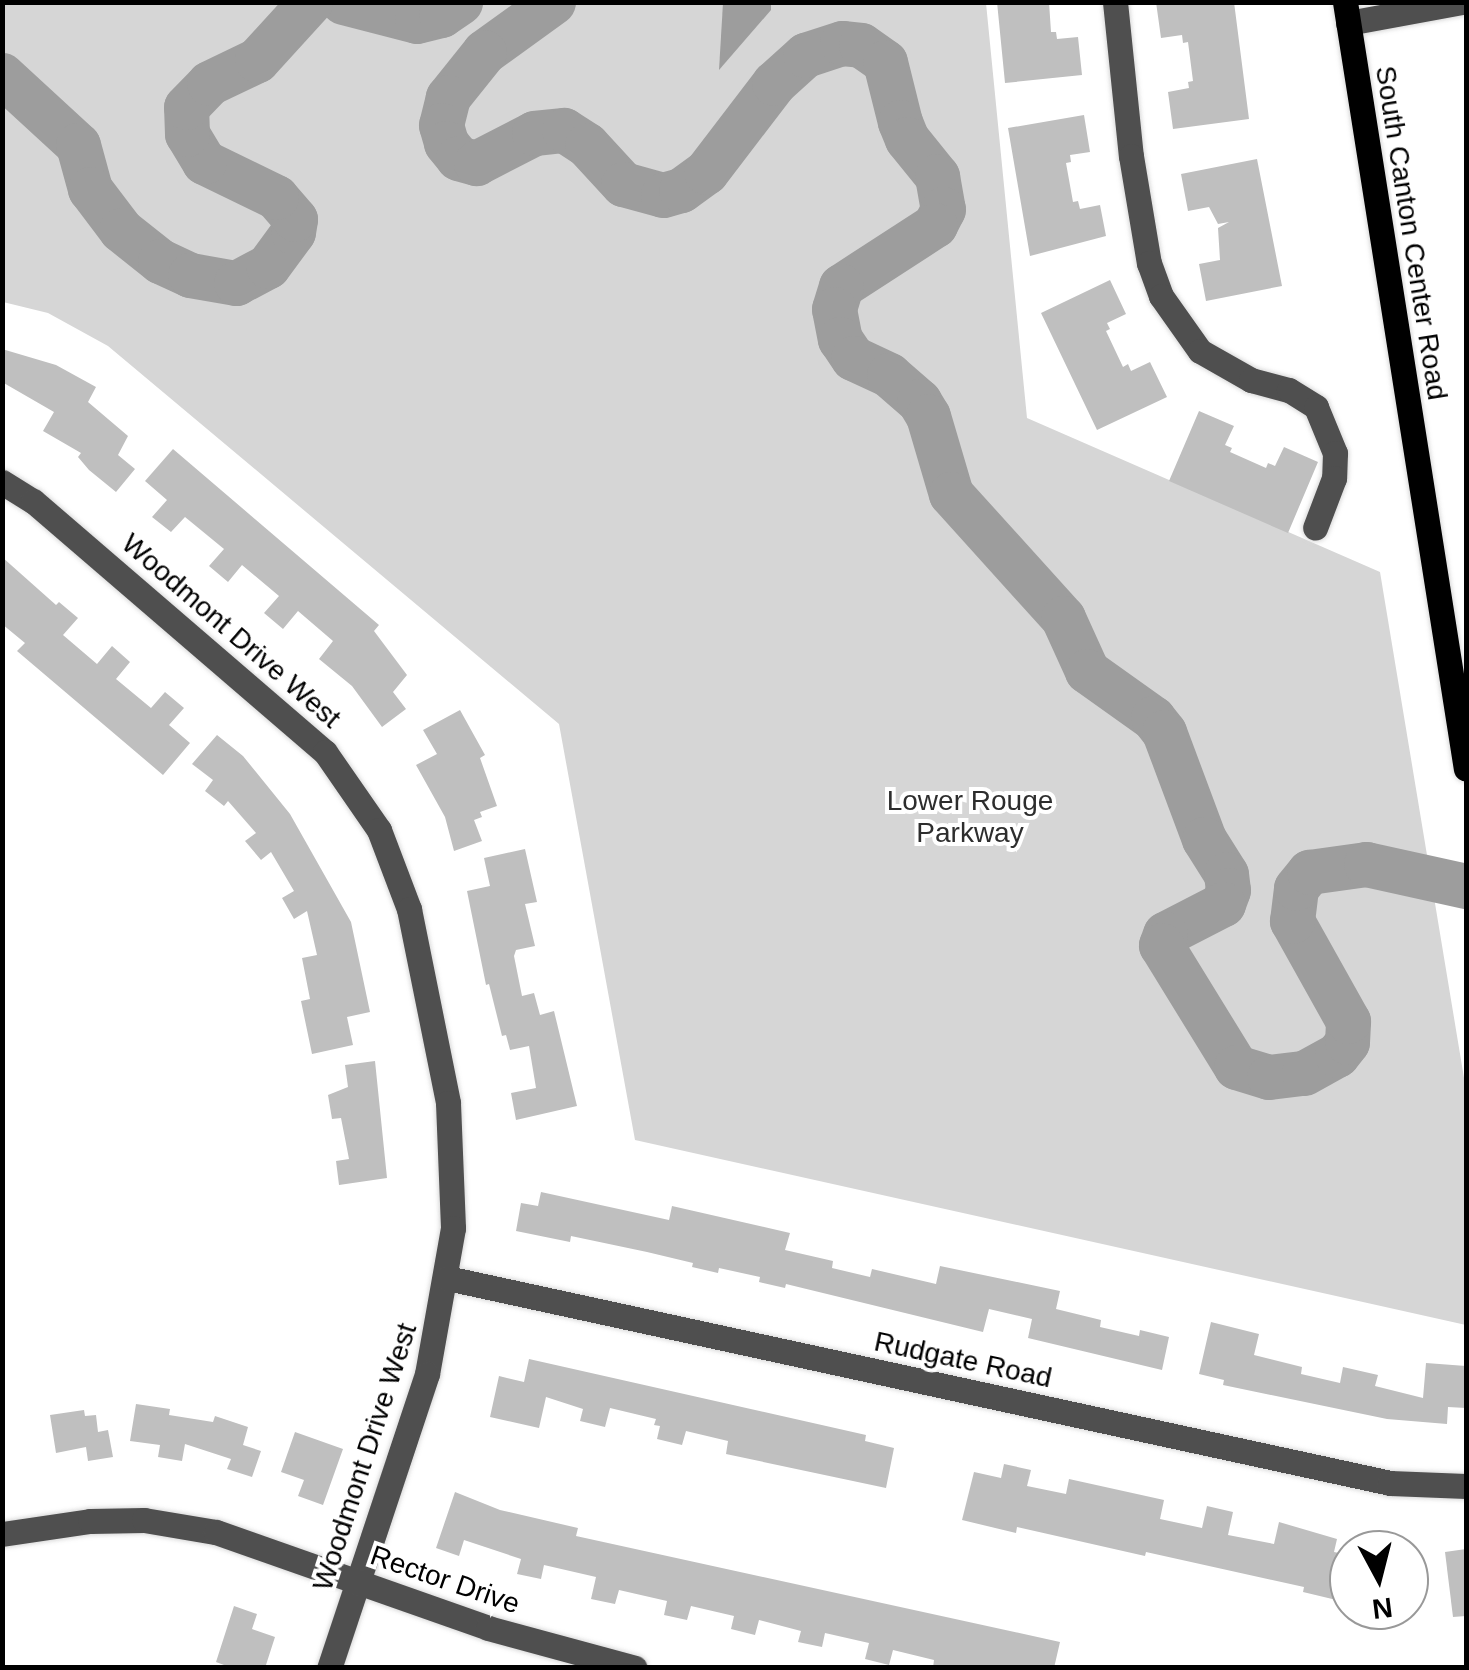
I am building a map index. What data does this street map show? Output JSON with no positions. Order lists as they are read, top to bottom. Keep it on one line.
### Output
{"streets":{"main road":["South Canton Center Road"],"street":["Woodmont Drive West","Rudgate Road","Rector Drive"]},"crossings":[["Woodmont Drive West","Rudgate Road"],["Woodmont Drive West","Rector Drive"]],"parks":["Lower Rouge Parkway"],"north":"bottom"}
